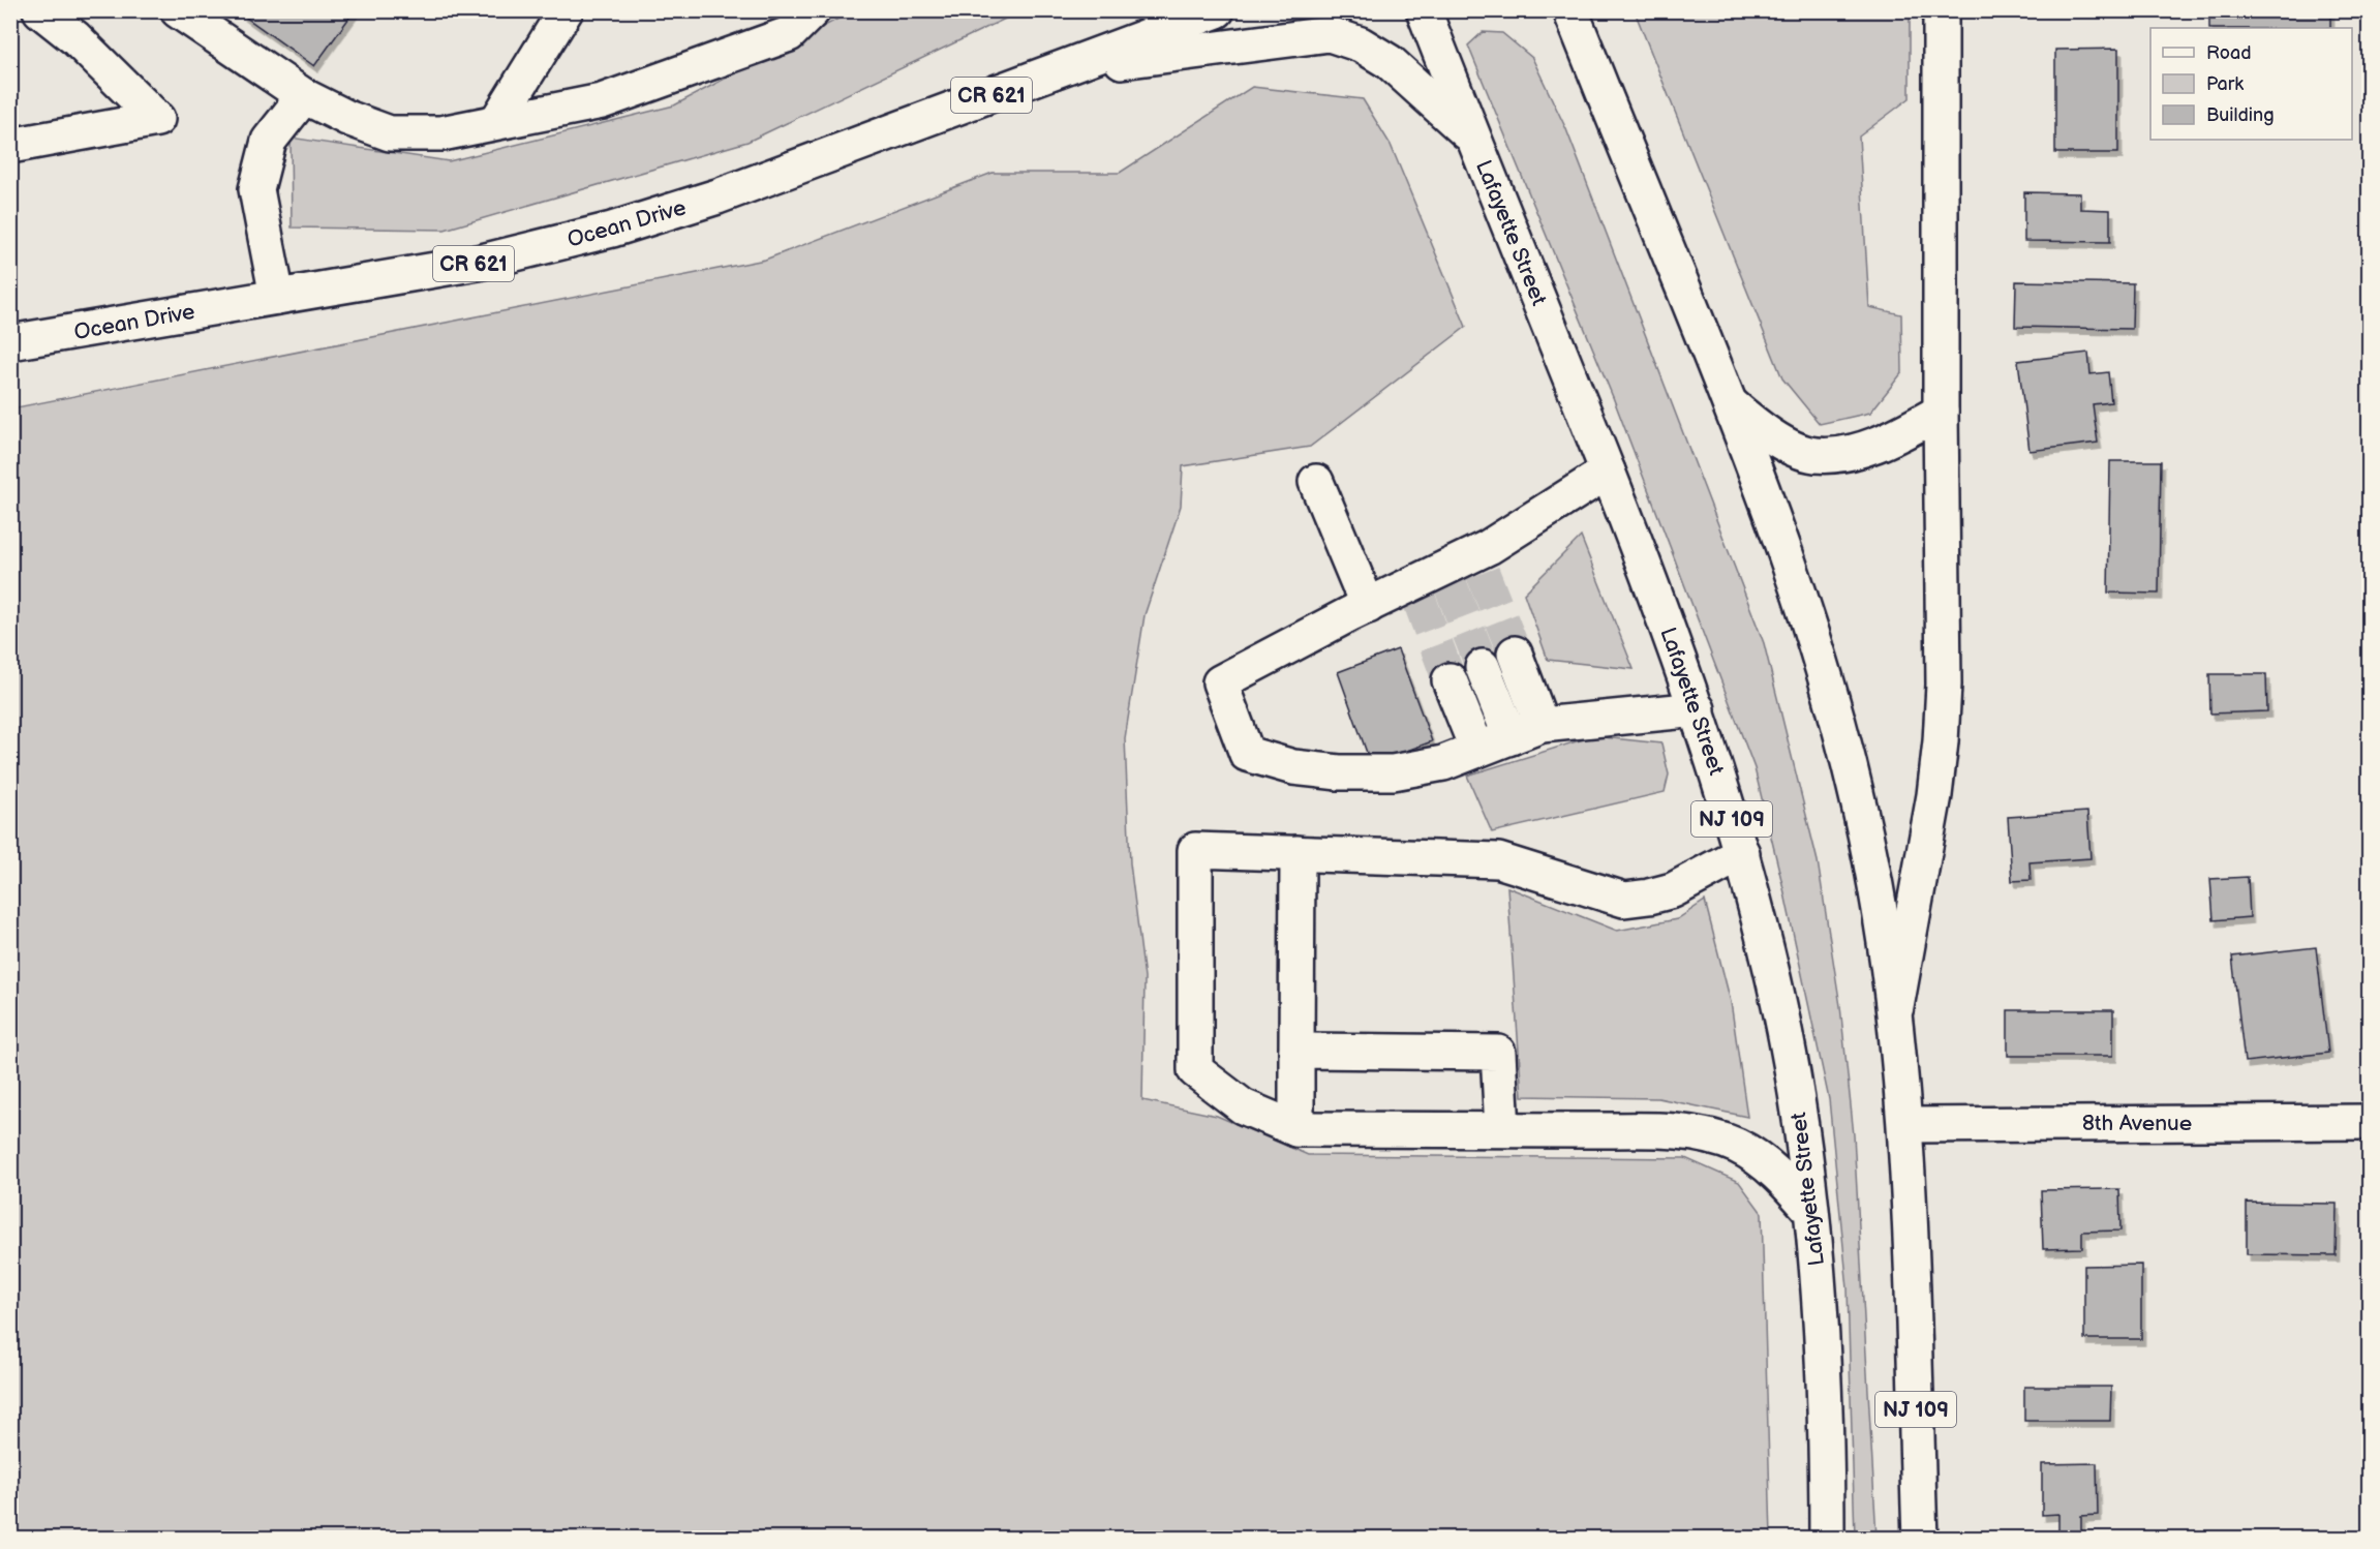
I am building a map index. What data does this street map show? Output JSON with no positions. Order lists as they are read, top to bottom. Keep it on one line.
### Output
{"streets":{"main road":["CR 621","Ocean Drive","Lafayette Street","NJ 109","8th Avenue"]},"crossings":[["NJ 109","8th Avenue"]],"legend":["Road","Park","Building"]}
